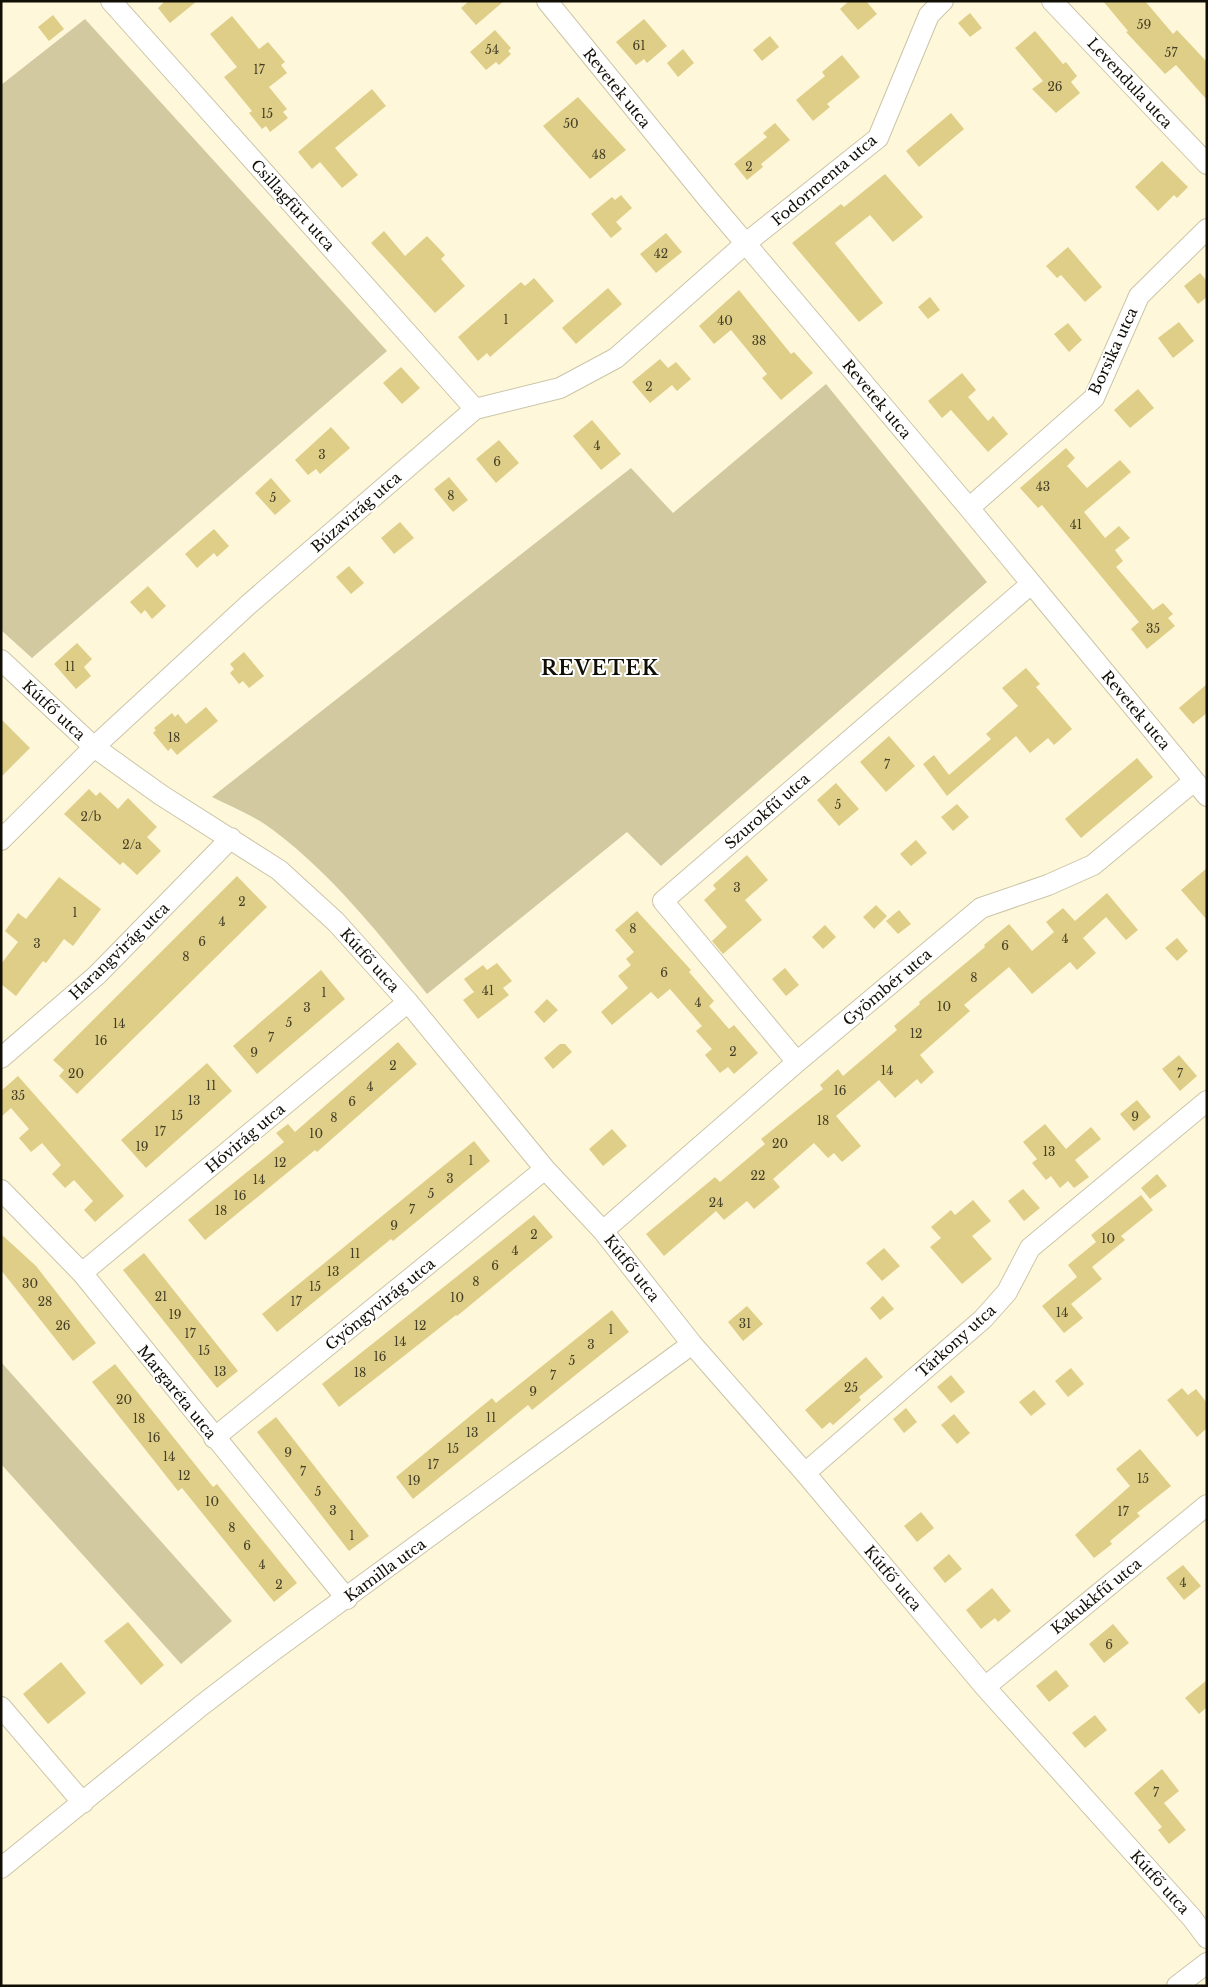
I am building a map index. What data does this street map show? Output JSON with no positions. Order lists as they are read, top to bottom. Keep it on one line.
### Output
{"streets":{"street":["Levendula utca","Revetek utca","Fodormenta utca","Csillagfürt utca","Borsika utca","Búzavirág utca","Kútfő utca","Szurokfű utca","Harangvirág utca","Gyömbér utca","Hóvirág utca","Gyöngyvirág utca","Tárkony utca","Margaréta utca","Kamilla utca","Kakukkfű utca"]},"crossings":[["Revetek utca","Fodormenta utca"],["Revetek utca","Borsika utca"],["Revetek utca","Búzavirág utca"],["Revetek utca","Szurokfű utca"],["Revetek utca","Gyömbér utca"],["Fodormenta utca","Búzavirág utca"],["Csillagfürt utca","Búzavirág utca"],["Búzavirág utca","Kútfő utca"],["Kútfő utca","Harangvirág utca"],["Kútfő utca","Gyömbér utca"],["Kútfő utca","Hóvirág utca"],["Kútfő utca","Gyöngyvirág utca"],["Kútfő utca","Tárkony utca"],["Kútfő utca","Kamilla utca"],["Kútfő utca","Kakukkfű utca"],["Szurokfű utca","Gyömbér utca"],["Hóvirág utca","Margaréta utca"],["Gyöngyvirág utca","Margaréta utca"],["Margaréta utca","Kamilla utca"]],"districts":["REVETEK"],"house_numbers":["59","61","54","57","17","26","15","50","48","2","42","1","40","38","2","4","3","6","43","8","5","41","35","11","18","7","5","2/b","2/a","3","2","1","4","8","4","6","3","6","8","6","8","41","1","4","10","3","5","14","12","7","16","2","9","2","14","20","7","11","4","16","35","13","6","15","9","8","18","17","10","20","19","13","1","12","22","3","14","5","16","24","7","18","9","2","10","4","11","6","13","8","30","15","21","10","28","17","14","19","31","26","12","1","17","14","3","15","16","5","13","18","7","25","9","20","11","18","13","16","15","9","14","17","7","12","15","19","5","10","3","17","8","1","6","4","4","2","6","7"]}
